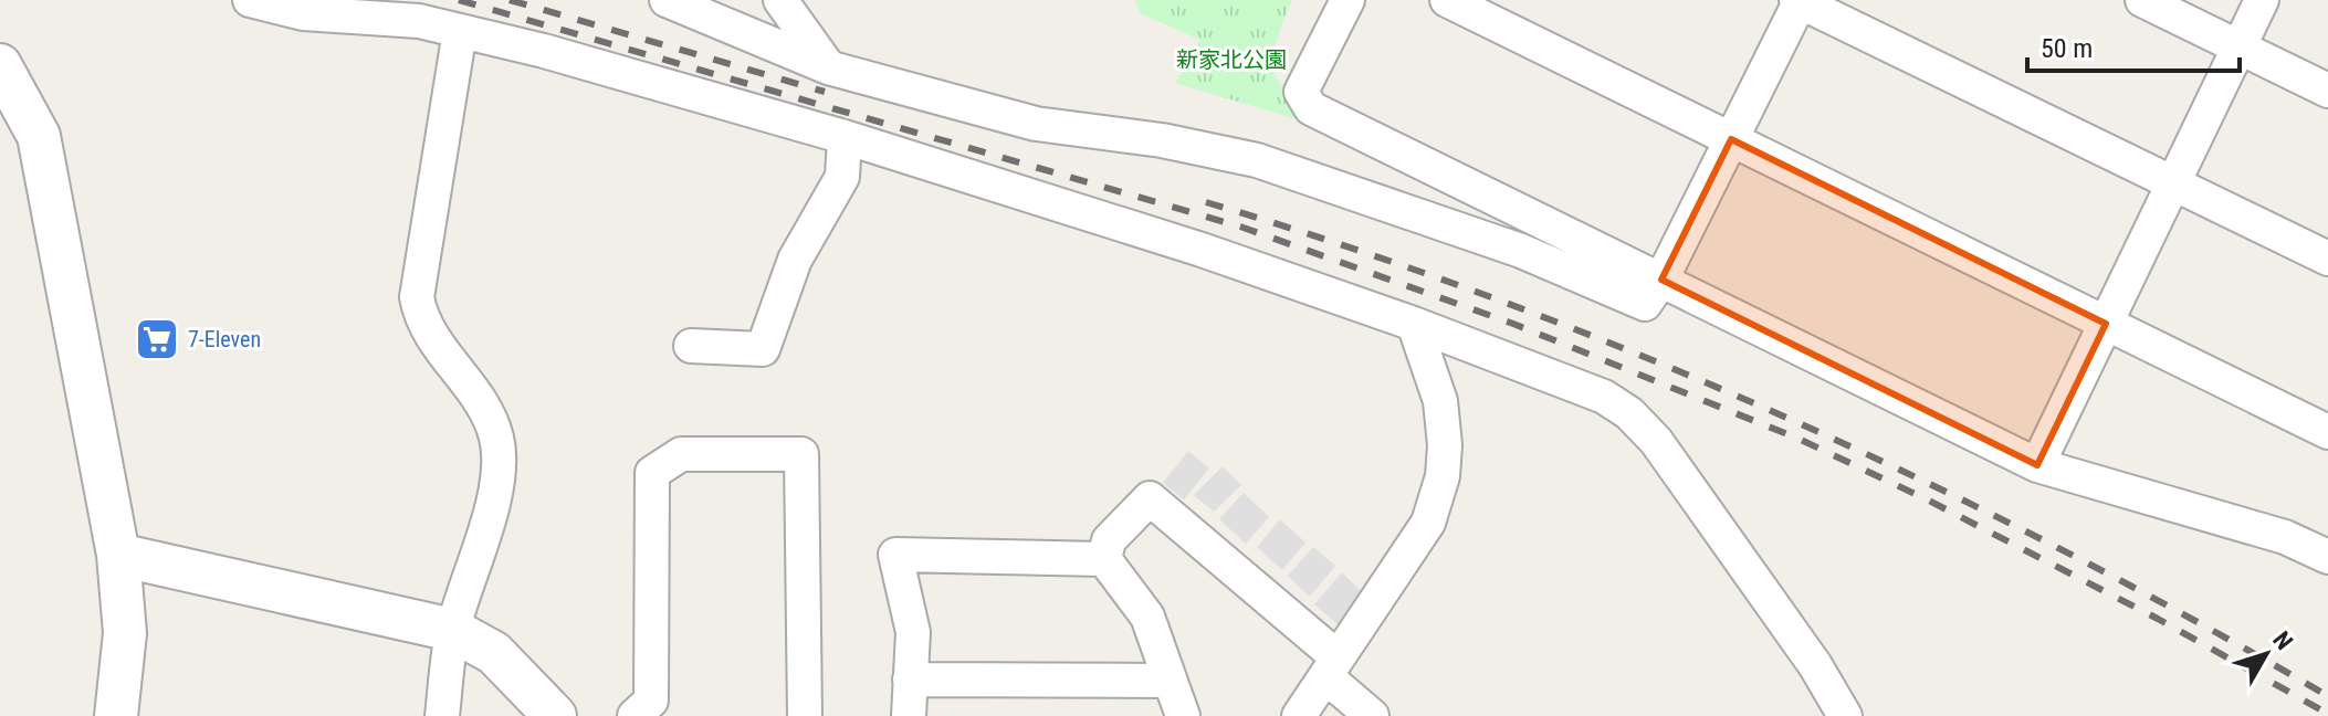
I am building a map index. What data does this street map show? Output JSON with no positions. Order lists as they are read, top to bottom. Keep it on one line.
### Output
{"parks":["新家北公園"],"places":{"supermarket":["7-Eleven"]},"scale_bar":"50 m","north":"top right"}
